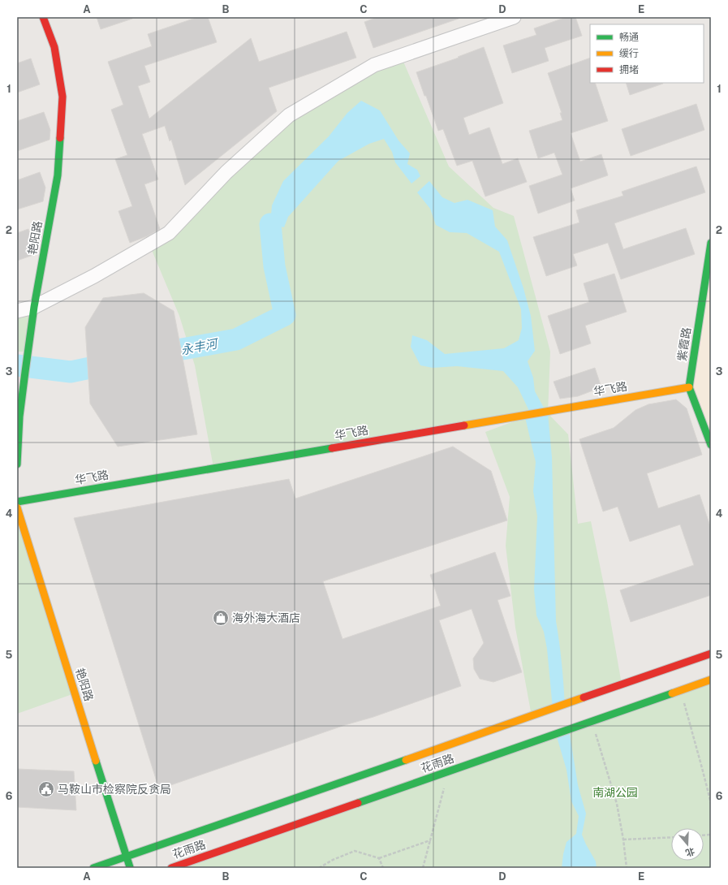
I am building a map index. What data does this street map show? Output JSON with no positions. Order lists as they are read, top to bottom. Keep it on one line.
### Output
{"streets":{"street":["艳阳路","紫霞路","华飞路","花雨路"]},"crossings":[["紫霞路","华飞路"]],"water":["永丰河"],"parks":["南湖公园"],"places":{"shop":["海外海大酒店"],"public building":["马鞍山市检察院反贪局"]},"legend":["畅通","缓行","拥堵"],"north":"bottom","grid":{"columns":["A","B","C","D","E"],"rows":["1","2","3","4","5","6"]}}
